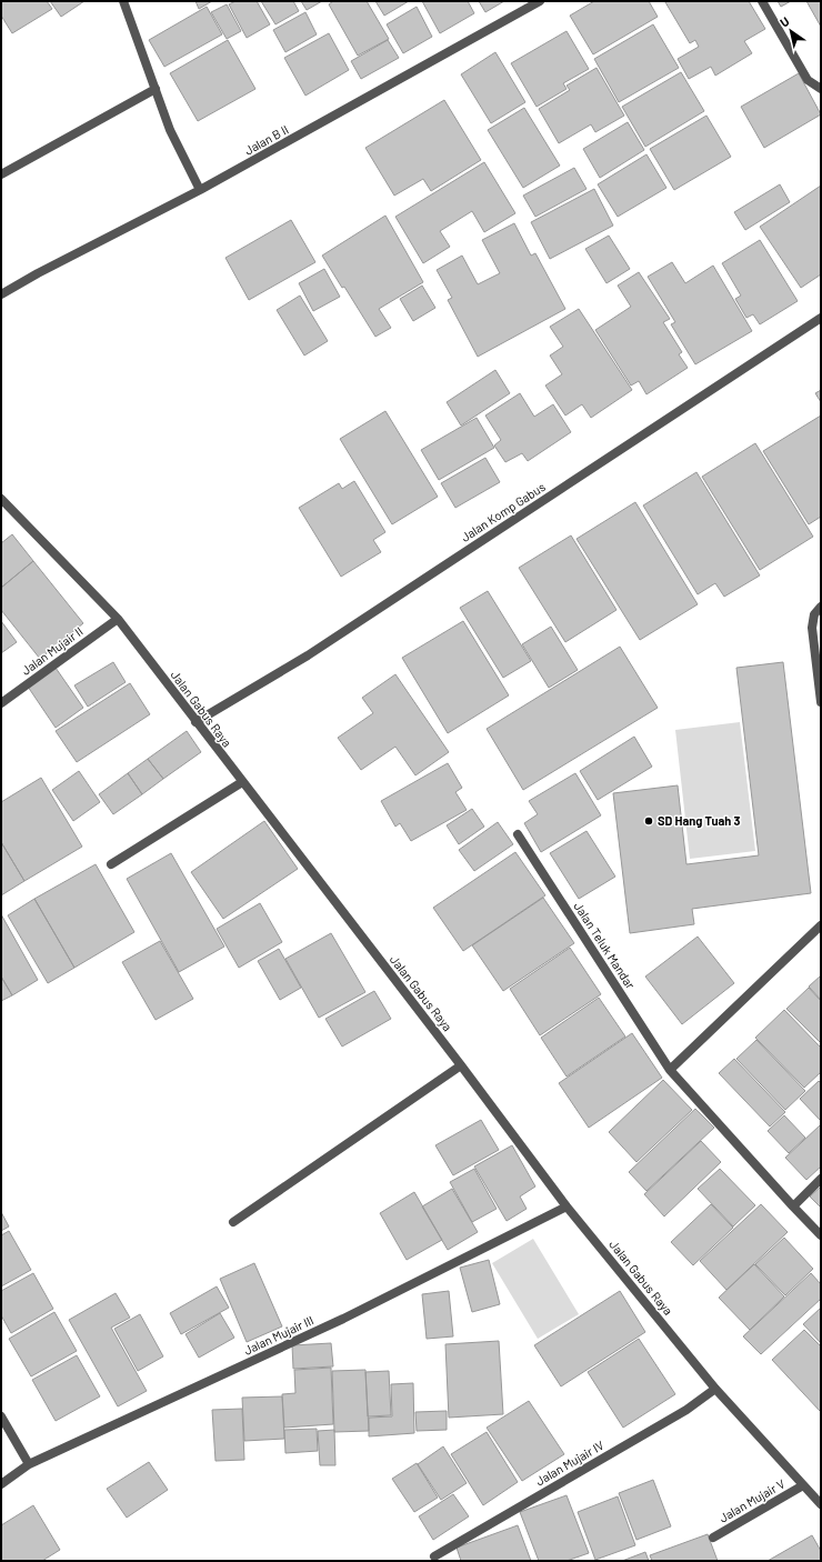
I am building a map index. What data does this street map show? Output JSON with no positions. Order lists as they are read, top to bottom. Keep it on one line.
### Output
{"streets":{"street":["Jalan B II","Jalan Komp Gabus","Jalan Mujair II","Jalan Gabus Raya","Jalan Teluk Mandar","Jalan Mujair III","Jalan Mujair IV","Jalan Mujair V"]},"crossings":[["Jalan Komp Gabus","Jalan Gabus Raya"],["Jalan Mujair II","Jalan Gabus Raya"],["Jalan Gabus Raya","Jalan Mujair III"],["Jalan Gabus Raya","Jalan Mujair IV"],["Jalan Gabus Raya","Jalan Mujair V"]],"places":["SD Hang Tuah 3"],"north":"top left"}
